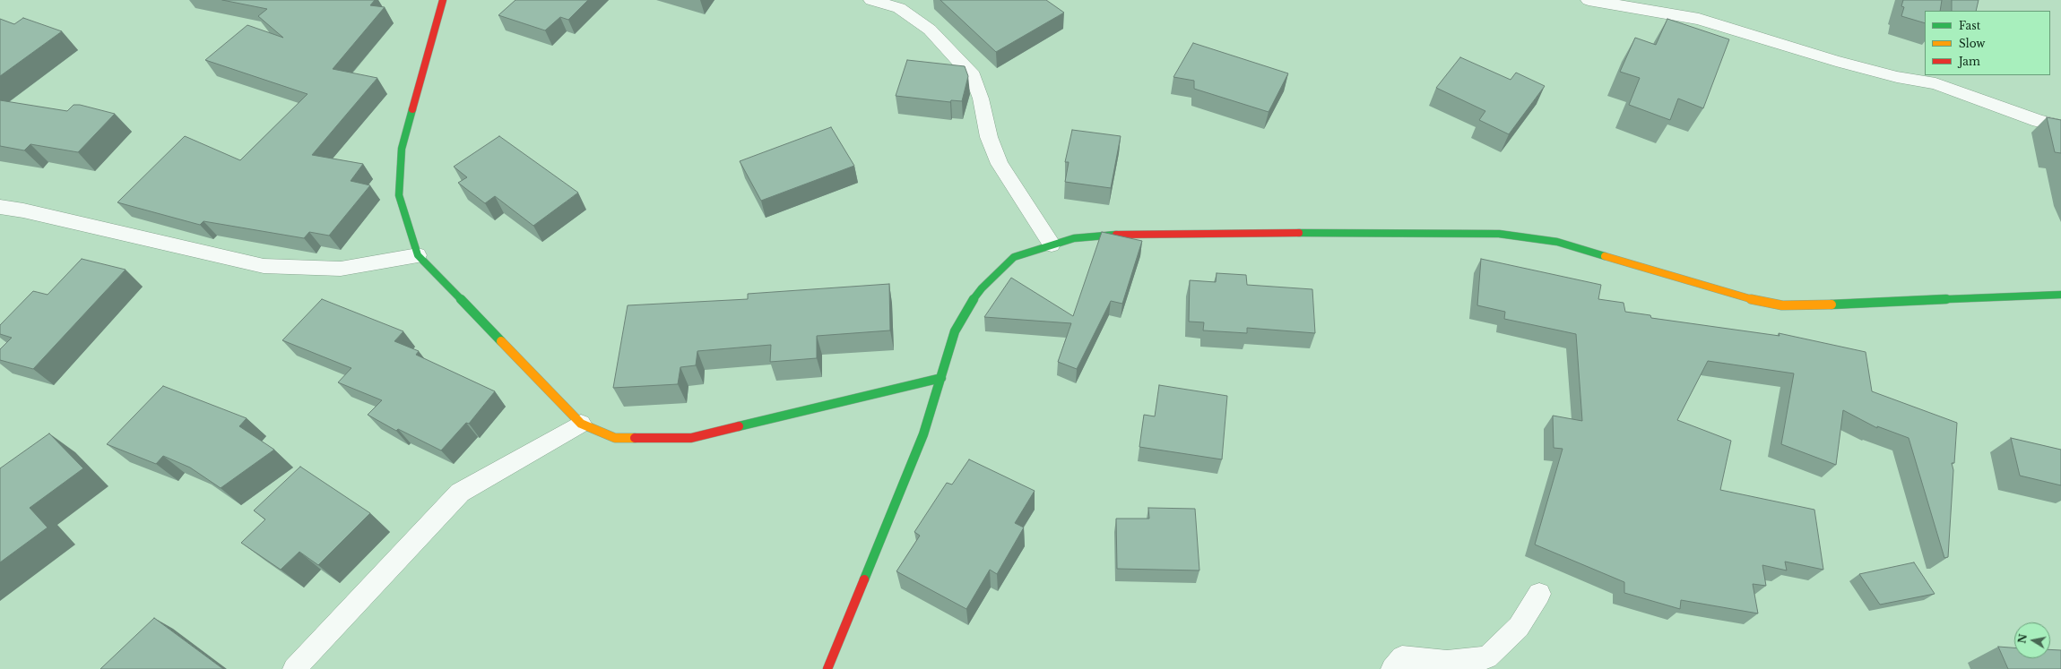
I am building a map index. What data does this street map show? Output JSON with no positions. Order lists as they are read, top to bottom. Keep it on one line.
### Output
{"legend":["Fast","Slow","Jam"],"north":"left"}
